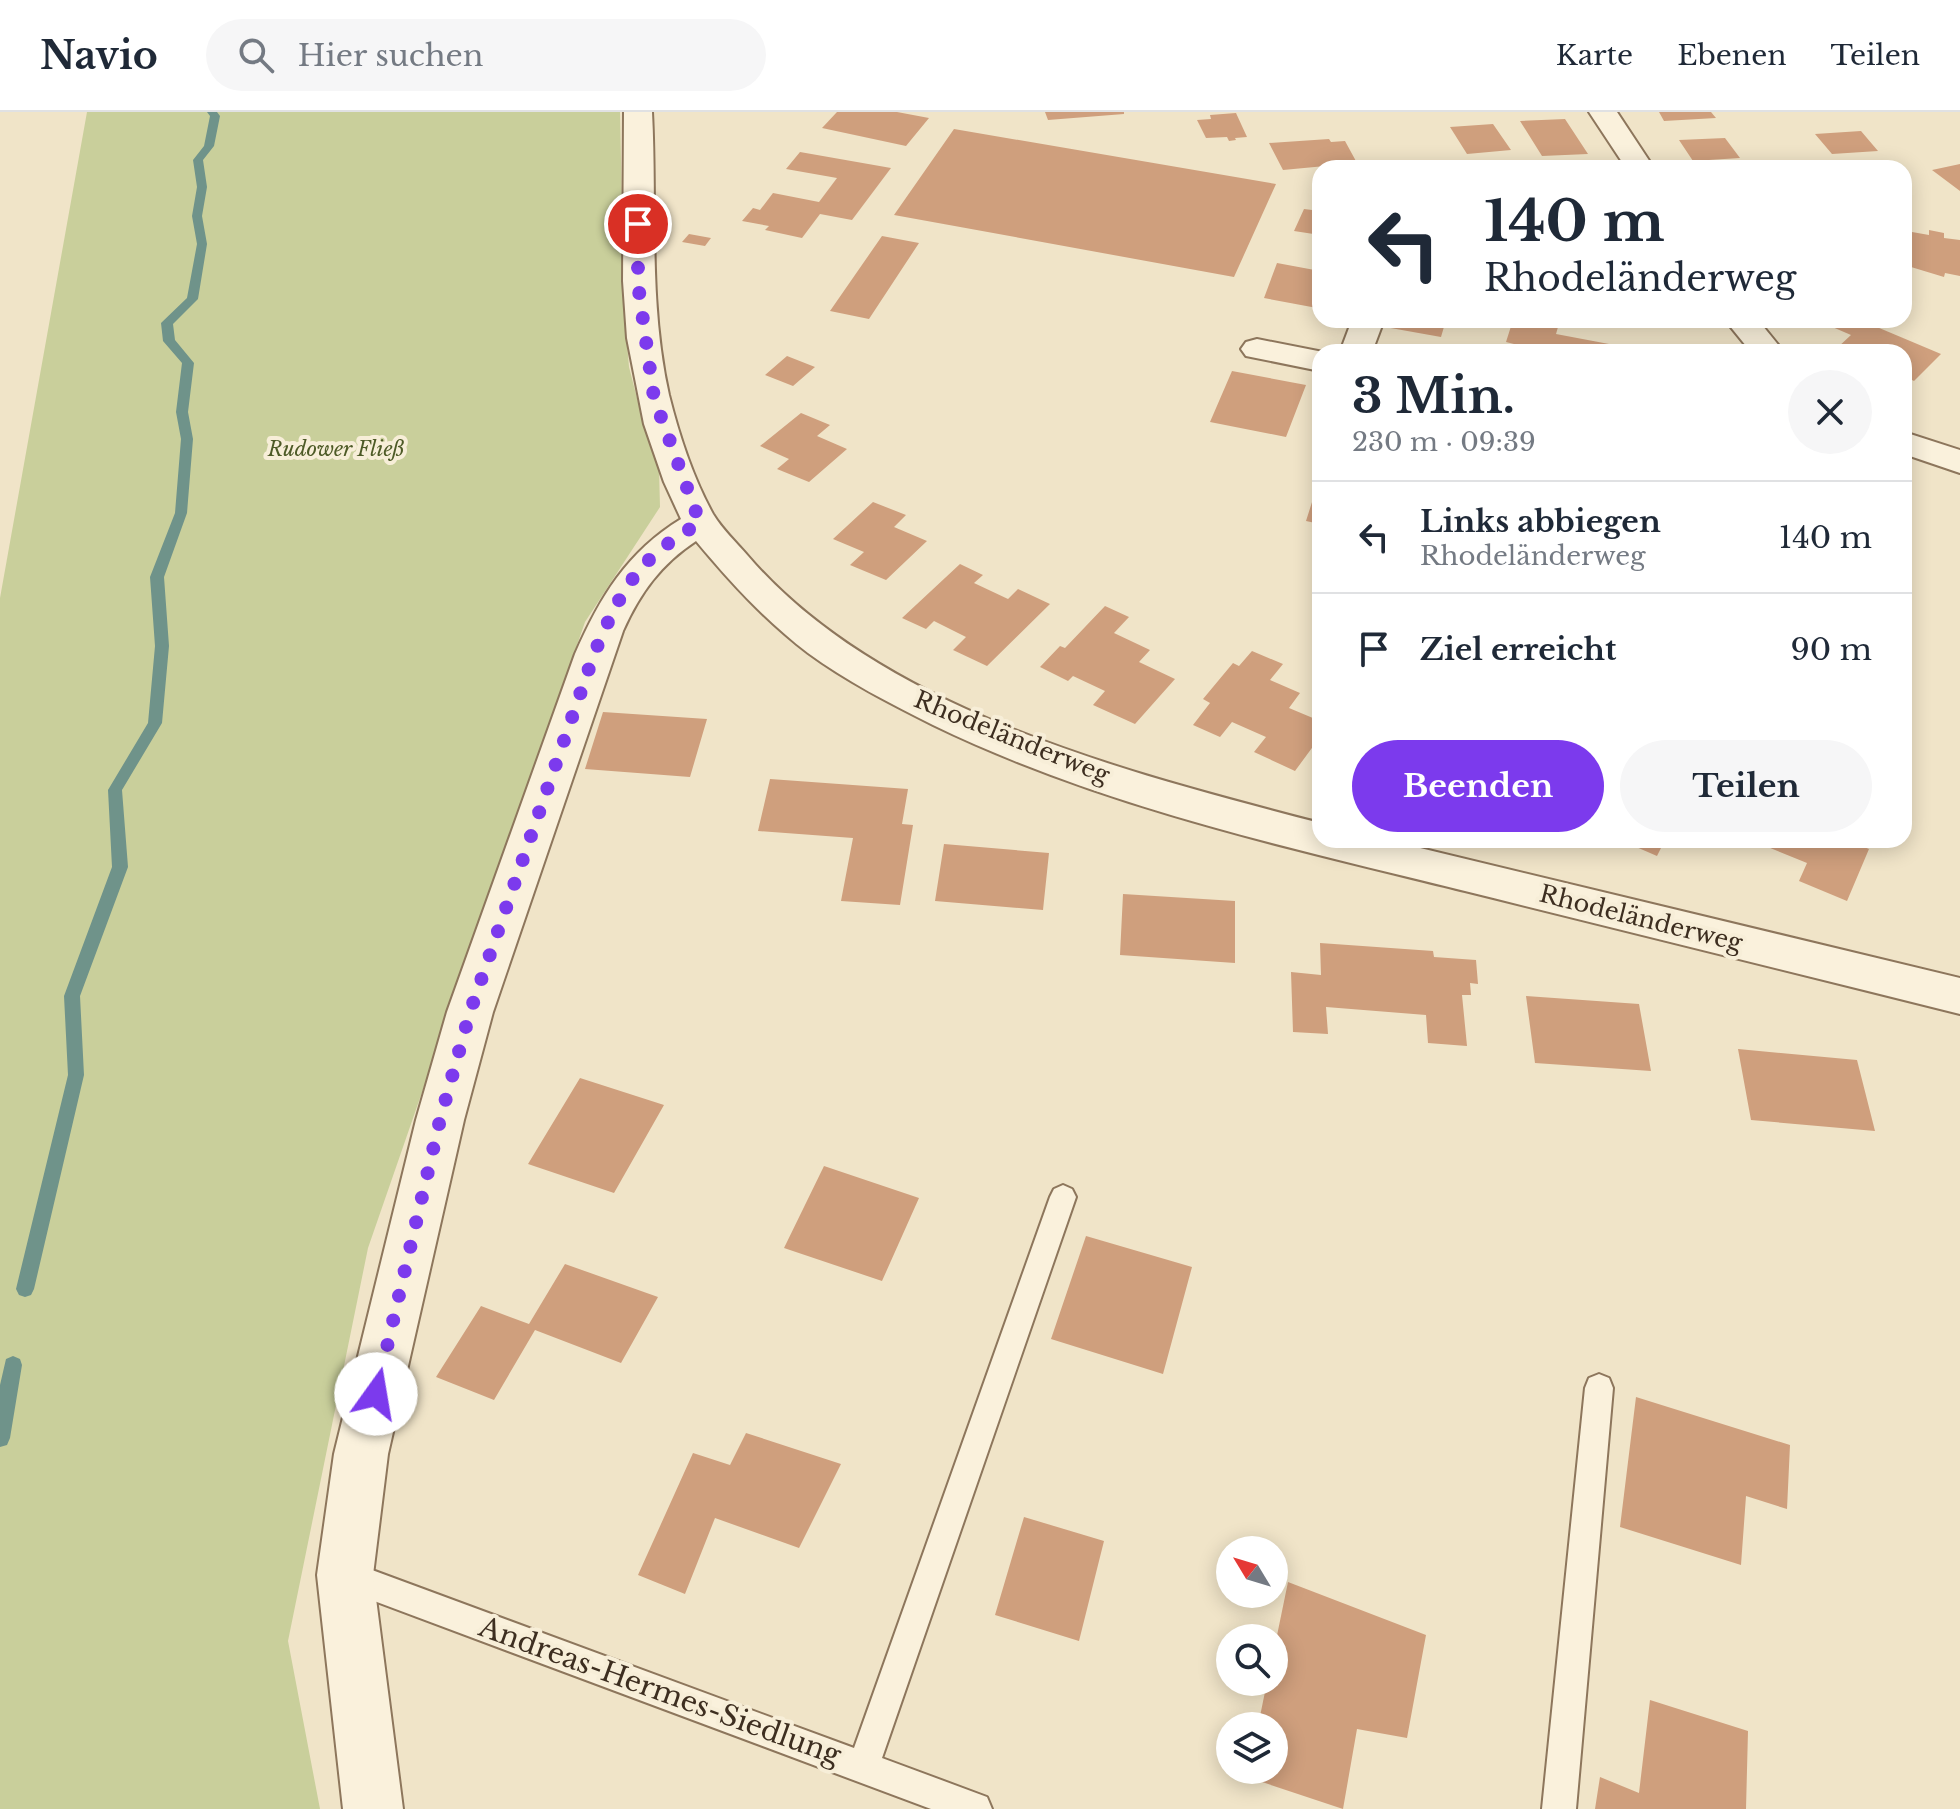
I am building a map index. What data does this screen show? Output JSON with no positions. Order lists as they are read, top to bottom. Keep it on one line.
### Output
{"streets":{"street":["Rhodeländerweg"],"lane":["Andreas-Hermes-Siedlung"]},"parks":["Rudower Fließ"],"north":"top left","page":{"header":"Navio","search":"Hier suchen","nav":["Karte","Ebenen","Teilen"],"turn":["140 m","Rhodeländerweg"],"heading":["3 Min.","230 m · 09:39"],"list":[{"name":"Links abbiegen","note":"Rhodeländerweg","value":"140 m"},{"name":"Ziel erreicht","value":"90 m"}],"buttons":["Beenden","Teilen"]}}
